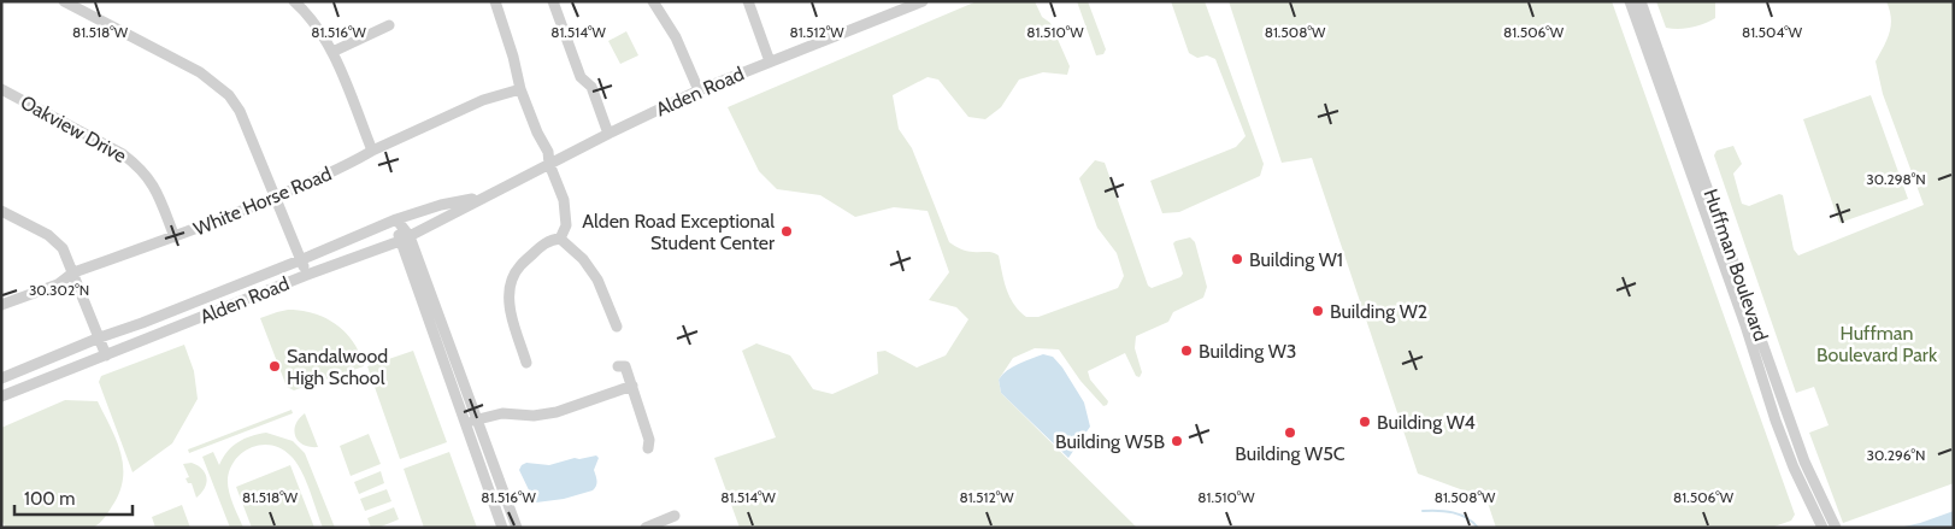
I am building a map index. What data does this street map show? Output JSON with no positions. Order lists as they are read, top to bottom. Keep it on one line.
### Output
{"streets":{"street":["Alden Road","Oakview Drive","White Horse Road","Huffman Boulevard"]},"crossings":[["Oakview Drive","White Horse Road"]],"parks":["Huffman Boulevard Park"],"places":["Alden Road Exceptional Student Center","Building W1","Building W2","Building W3","Sandalwood High School","Building W4","Building W5C","Building W5B"],"scale_bar":"100 m","coordinates":["81.518°W","81.516°W","81.514°W","81.512°W","81.510°W","81.506°W","81.508°W","81.504°W","30.298°N","30.302°N","30.296°N"]}
